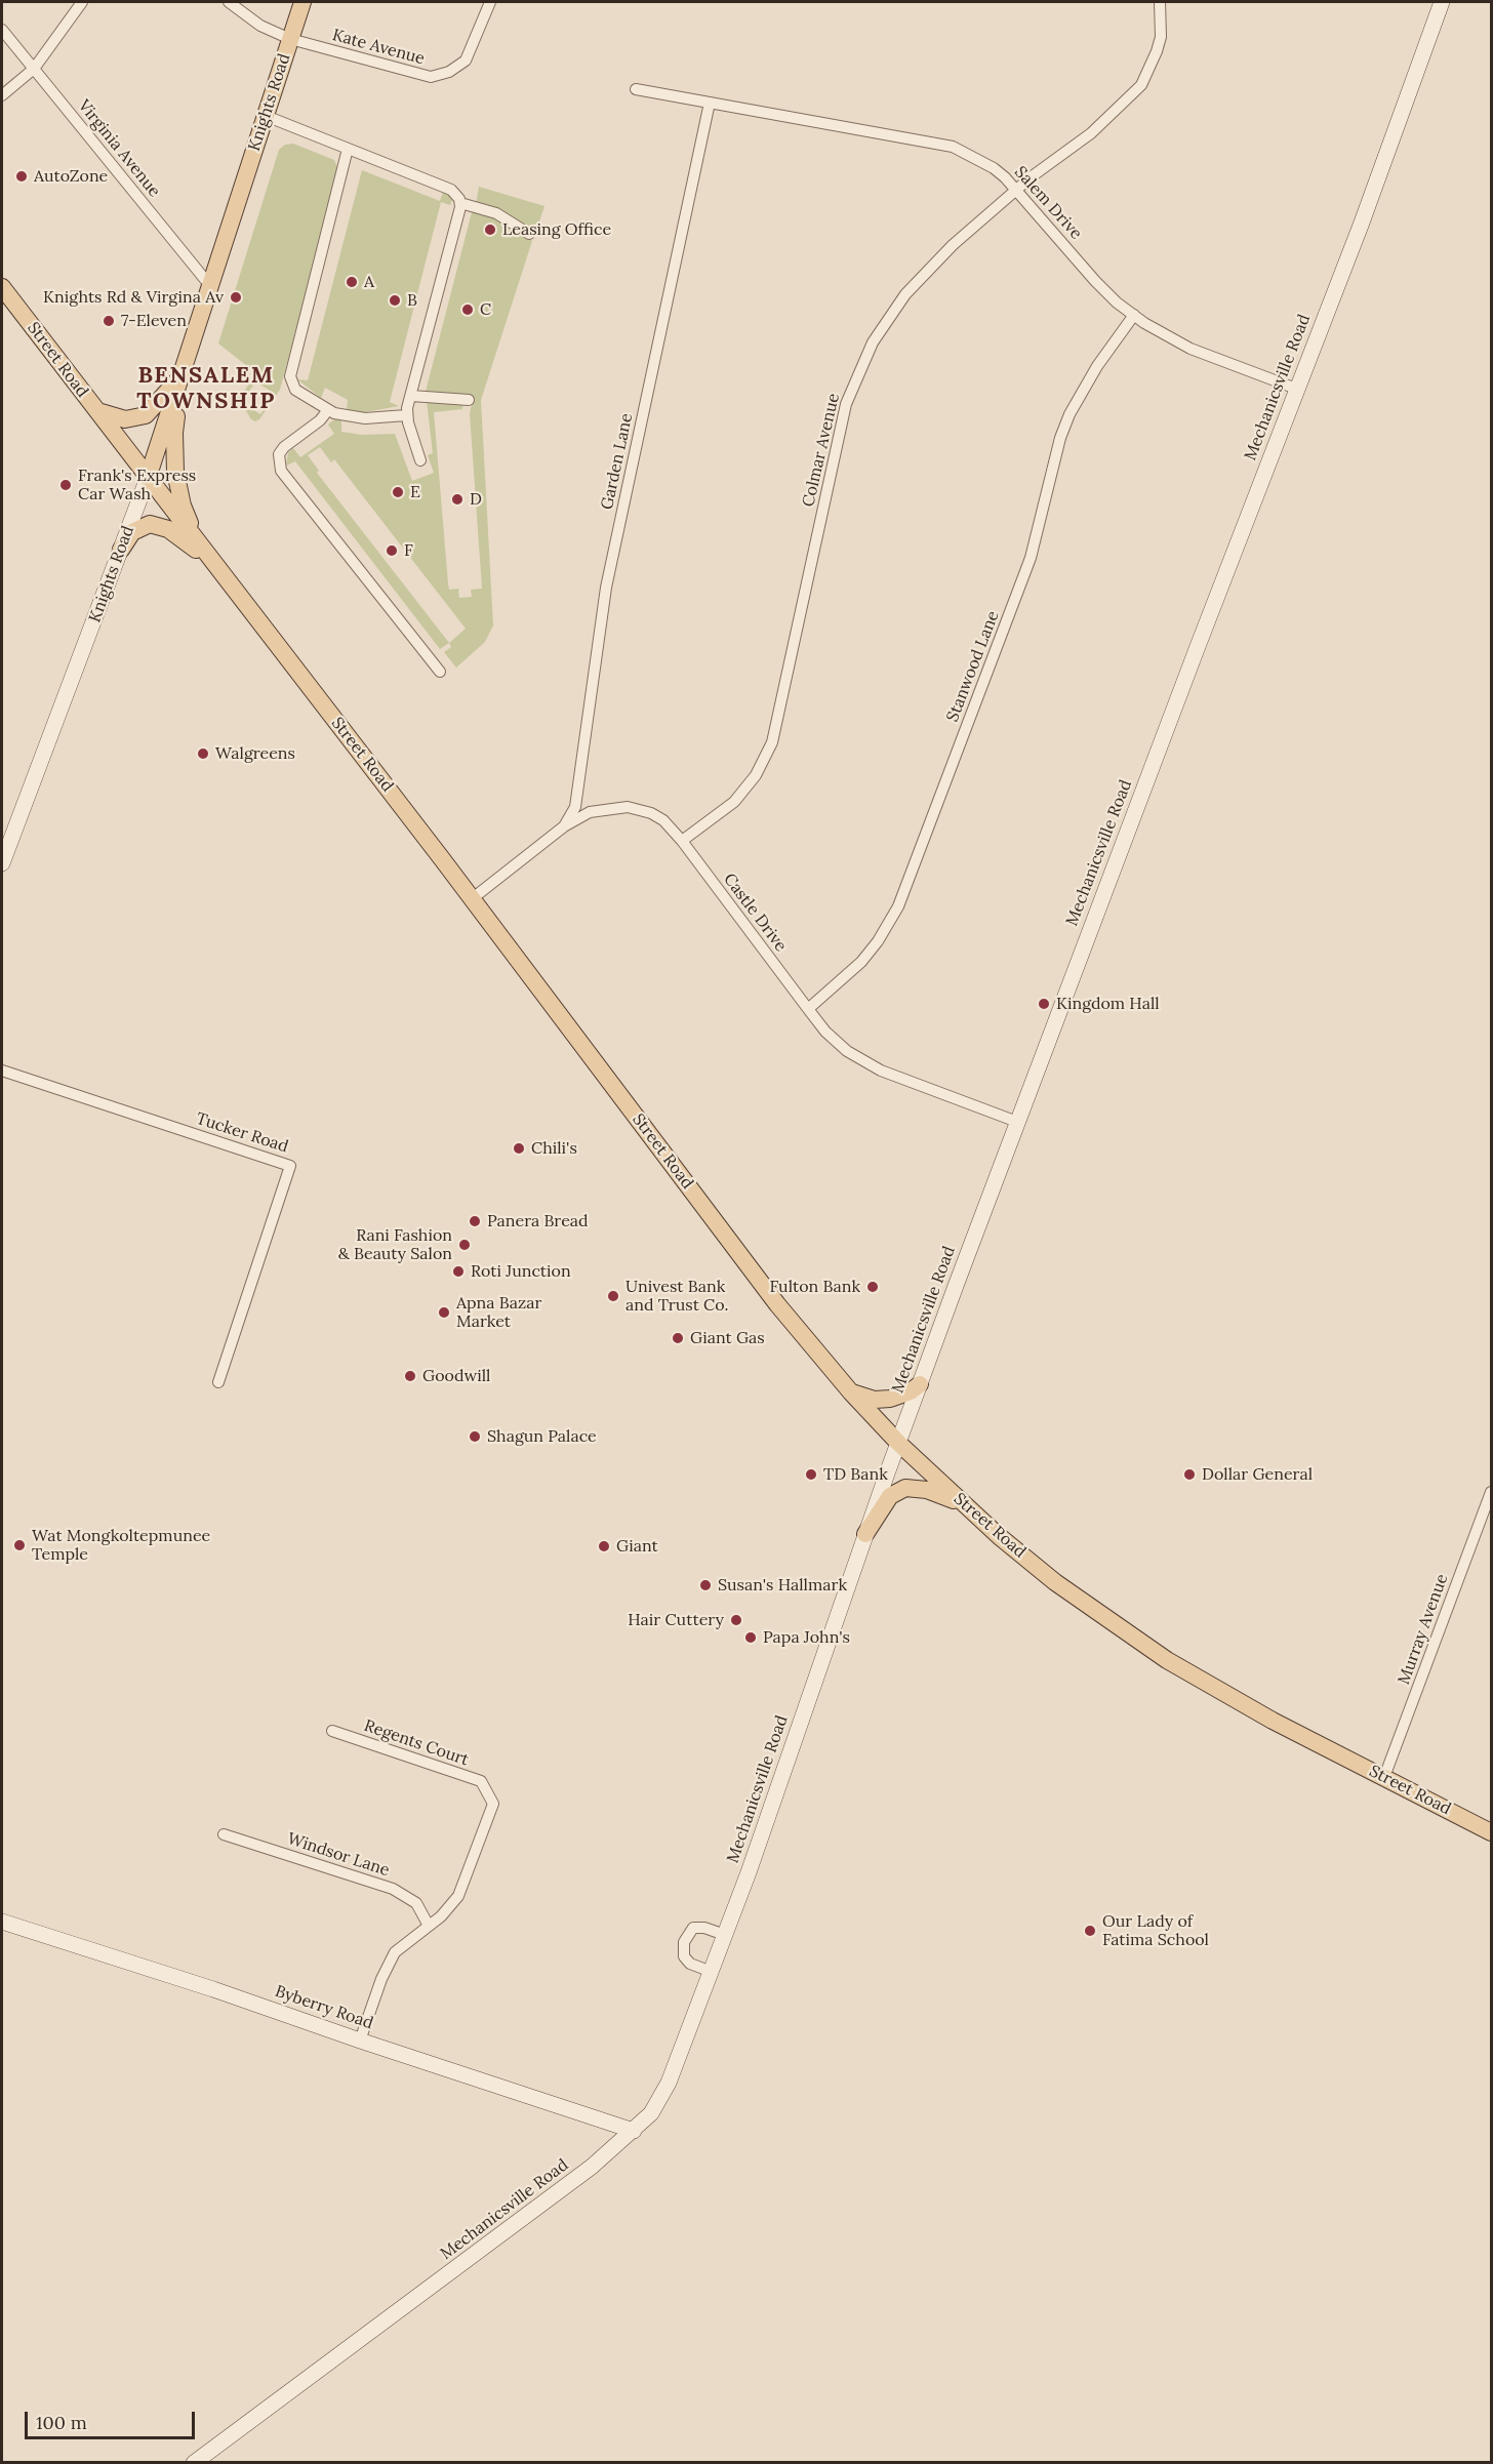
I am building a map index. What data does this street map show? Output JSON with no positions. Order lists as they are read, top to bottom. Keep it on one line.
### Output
{"streets":{"main road":["Knights Road","Street Road"],"street":["Kate Avenue","Virginia Avenue","Salem Drive","Mechanicsville Road","Colmar Avenue","Garden Lane","Stanwood Lane","Castle Drive","Tucker Road","Murray Avenue","Regents Court","Windsor Lane","Byberry Road"]},"crossings":[["Kate Avenue","Knights Road"],["Knights Road","Virginia Avenue"],["Knights Road","Street Road"],["Salem Drive","Mechanicsville Road"],["Salem Drive","Colmar Avenue"],["Salem Drive","Garden Lane"],["Salem Drive","Stanwood Lane"],["Street Road","Mechanicsville Road"],["Street Road","Castle Drive"],["Street Road","Murray Avenue"],["Mechanicsville Road","Castle Drive"],["Mechanicsville Road","Byberry Road"],["Colmar Avenue","Castle Drive"],["Garden Lane","Castle Drive"],["Stanwood Lane","Castle Drive"],["Regents Court","Windsor Lane"],["Regents Court","Byberry Road"]],"districts":["BENSALEM TOWNSHIP"],"places":["AutoZone","Leasing Office","A","Knights Rd & Virgina Av","B","C","7-Eleven","Frank's Express Car Wash","E","D","F","Walgreens","Kingdom Hall","Chili's","Panera Bread","Rani Fashion & Beauty Salon","Roti Junction","Fulton Bank","Univest Bank and Trust Co.","Apna Bazar Market","Giant Gas","Goodwill","Shagun Palace","TD Bank","Dollar General","Wat Mongkoltepmunee Temple","Giant","Susan's Hallmark","Hair Cuttery","Papa John's","Our Lady of Fatima School"],"scale_bar":"100 m"}
